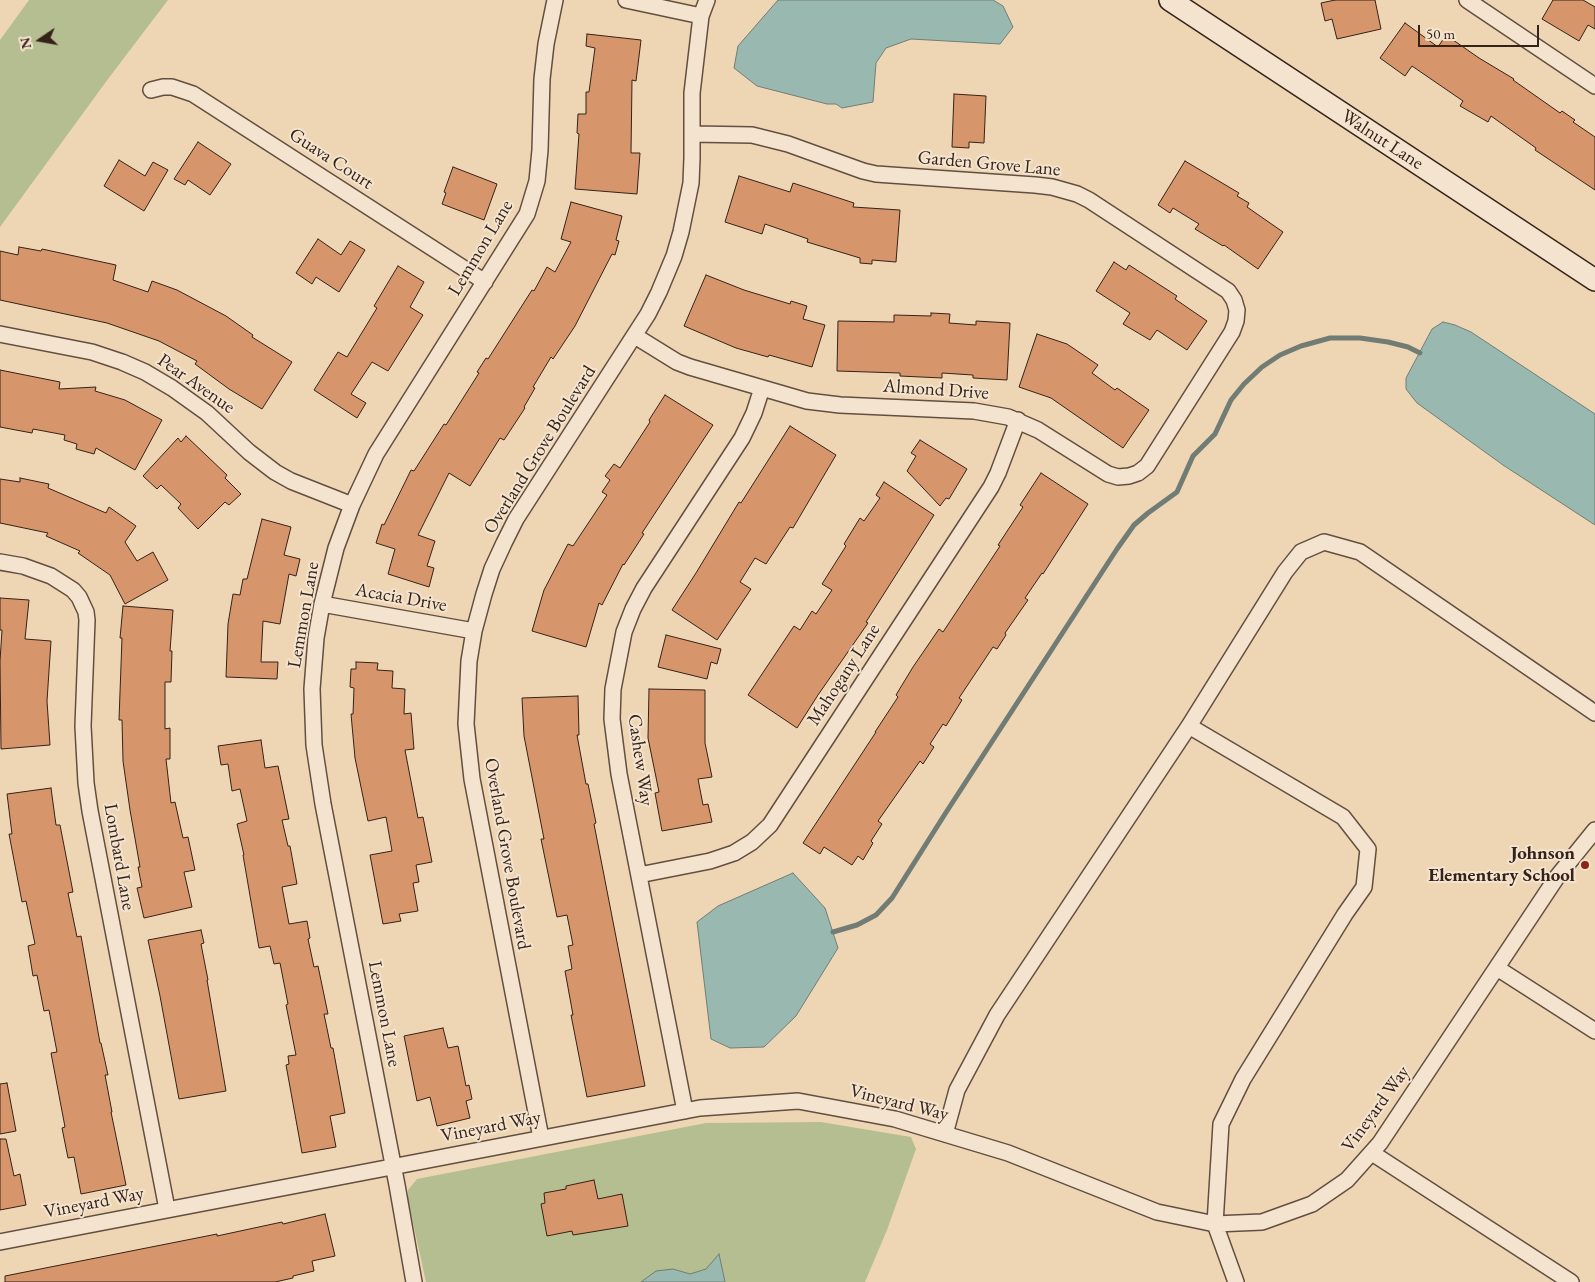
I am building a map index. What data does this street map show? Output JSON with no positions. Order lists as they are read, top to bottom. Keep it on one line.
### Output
{"streets":{"main road":["Walnut Lane"],"street":["Guava Court","Garden Grove Lane","Lemmon Lane","Pear Avenue","Almond Drive","Overland Grove Boulevard","Acacia Drive","Mahogany Lane","Cashew Way","Lombard Lane","Vineyard Way"]},"crossings":[["Guava Court","Lemmon Lane"],["Garden Grove Lane","Almond Drive"],["Garden Grove Lane","Overland Grove Boulevard"],["Lemmon Lane","Pear Avenue"],["Lemmon Lane","Acacia Drive"],["Lemmon Lane","Vineyard Way"],["Almond Drive","Overland Grove Boulevard"],["Almond Drive","Mahogany Lane"],["Almond Drive","Cashew Way"],["Overland Grove Boulevard","Acacia Drive"],["Overland Grove Boulevard","Vineyard Way"],["Mahogany Lane","Cashew Way"],["Cashew Way","Vineyard Way"],["Lombard Lane","Vineyard Way"]],"places":["Johnson Elementary School"],"scale_bar":"50 m","north":"left"}
